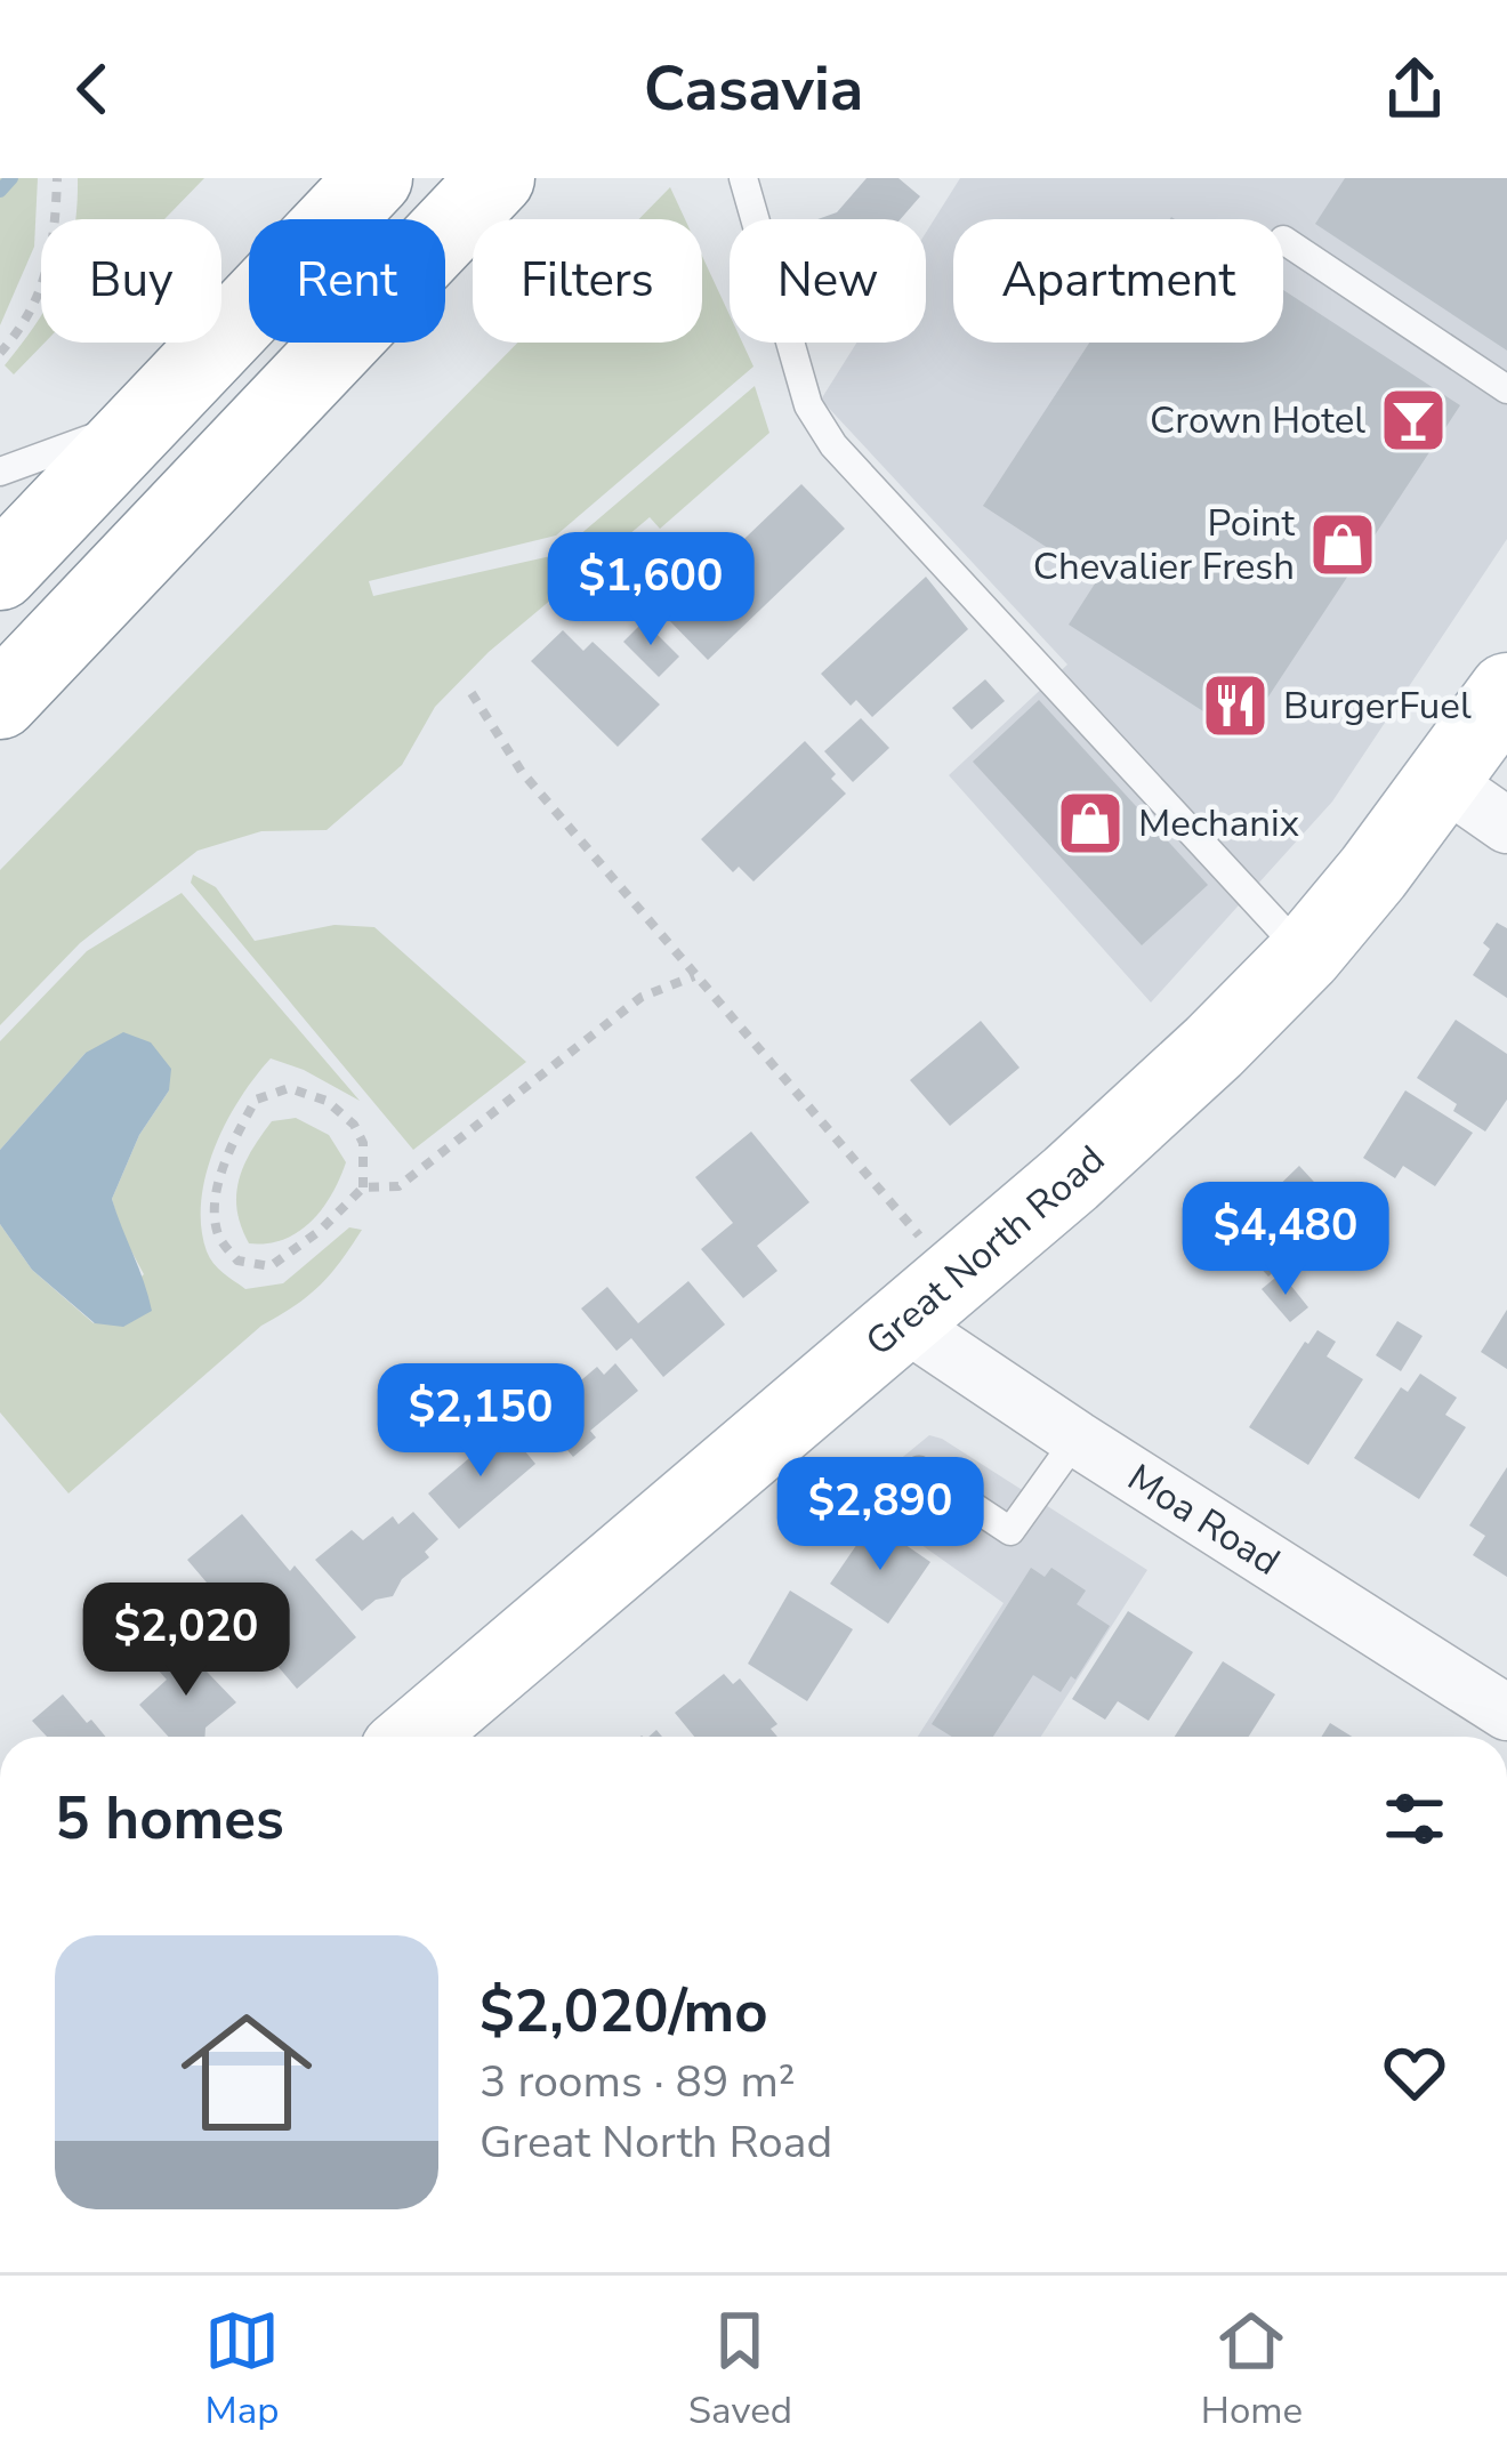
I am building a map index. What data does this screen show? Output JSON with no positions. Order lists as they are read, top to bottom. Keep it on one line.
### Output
{"streets":{"main road":["Great North Road"],"street":["Moa Road"]},"crossings":[["Great North Road","Moa Road"]],"places":{"bar":["Crown Hotel"],"shop":["Point Chevalier Fresh","Mechanix"],"restaurant":["BurgerFuel"]},"page":{"header":"Casavia","chip":["Buy","Rent","Filters","New","Apartment"],"price":["$1,600","$4,480","$2,150","$2,890","$2,020"],"heading":"5 homes","list":[{"name":"$2,020/mo","note":"3 rooms · 89 m² · Great North Road"}],"tabs":["Map","Saved","Home"]}}
